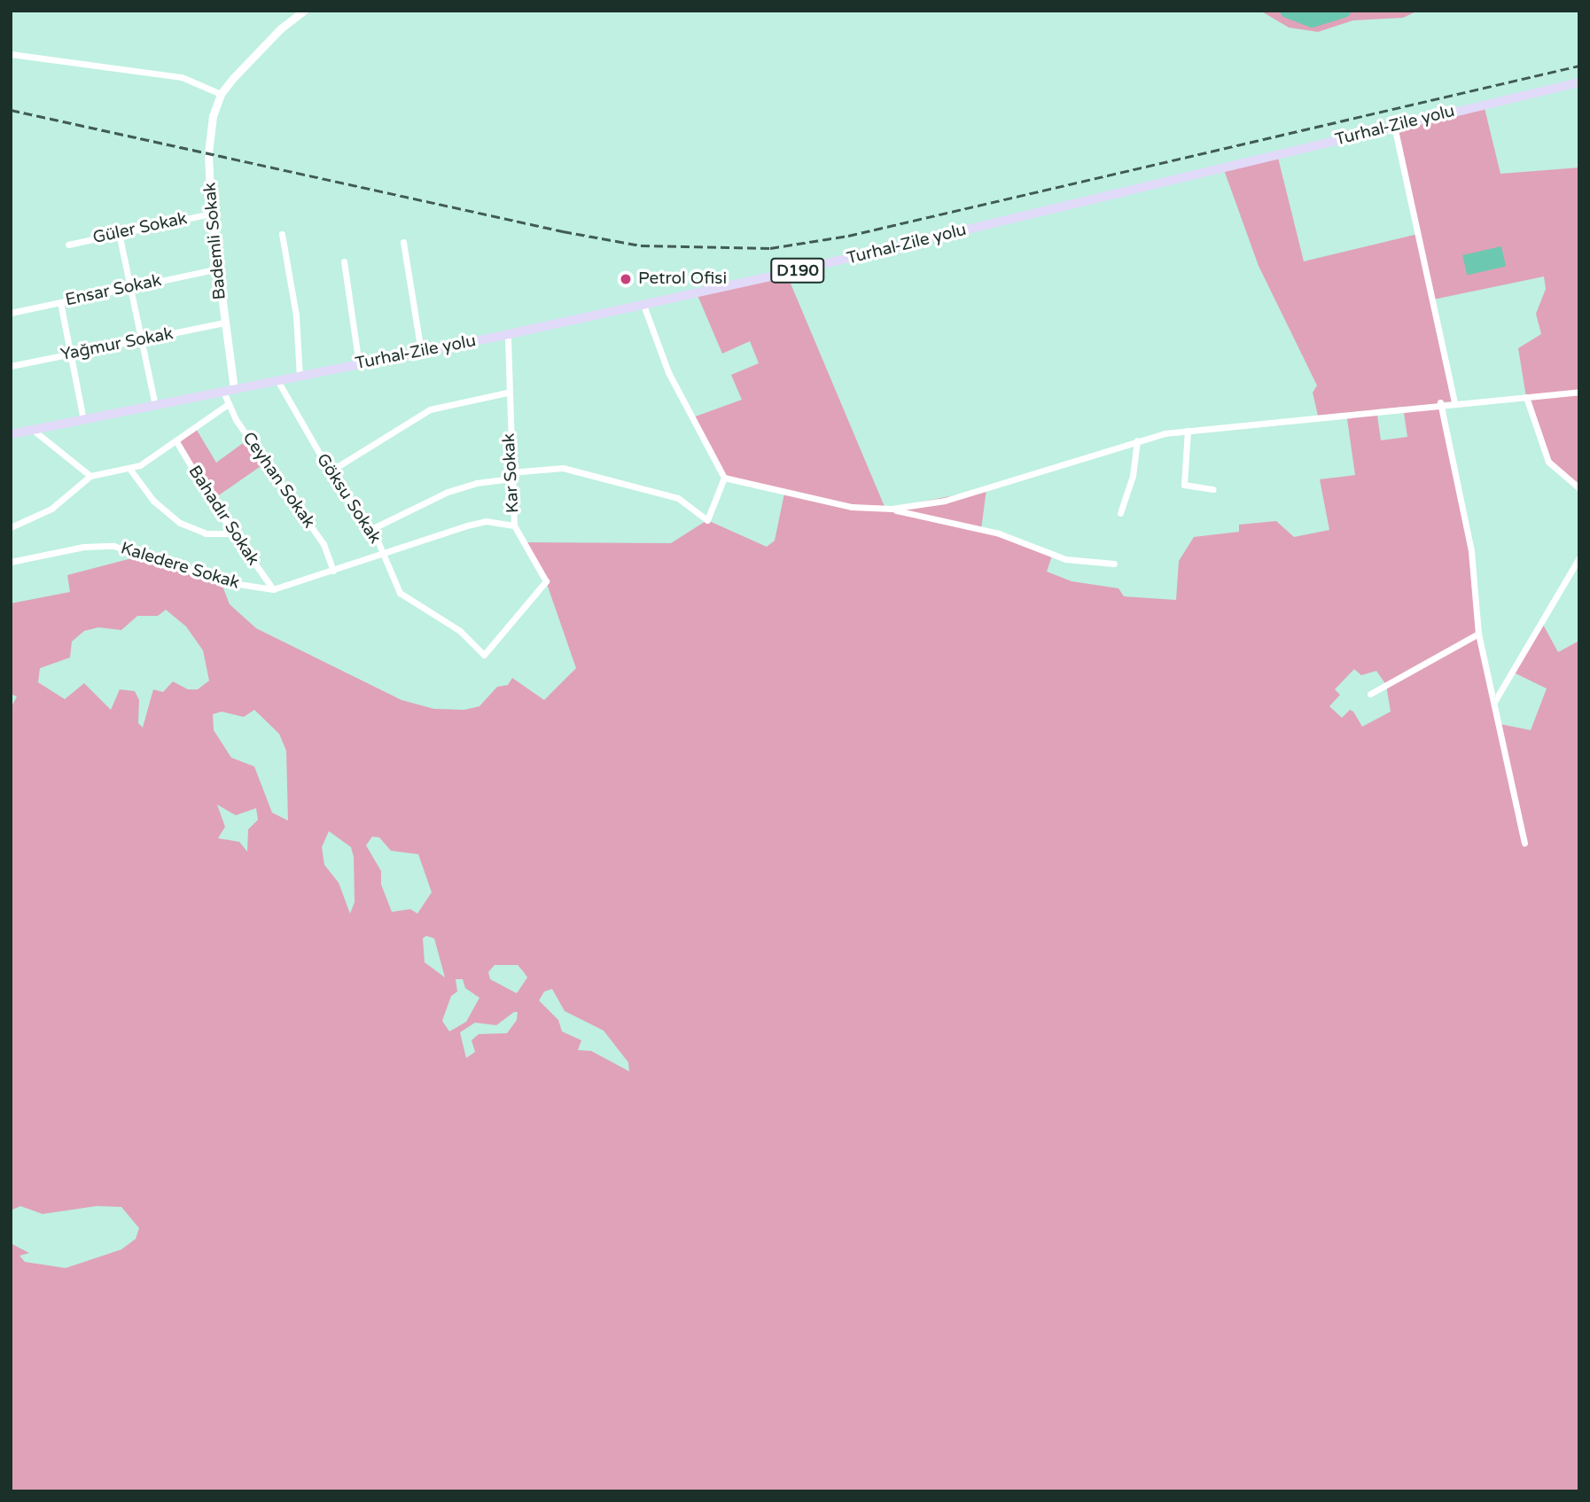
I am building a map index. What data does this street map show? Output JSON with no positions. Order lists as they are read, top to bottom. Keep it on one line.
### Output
{"streets":{"main road":["Turhal-Zile yolu","D190"],"street":["Güler Sokak","Bademli Sokak","Ensar Sokak","Yağmur Sokak","Kar Sokak","Ceyhan Sokak","Göksu Sokak","Bahadır Sokak","Kaledere Sokak"]},"crossings":[["Turhal-Zile yolu","Bademli Sokak"],["Turhal-Zile yolu","Kar Sokak"],["Turhal-Zile yolu","Ceyhan Sokak"],["Turhal-Zile yolu","Göksu Sokak"],["Güler Sokak","Bademli Sokak"],["Bademli Sokak","Ensar Sokak"],["Bademli Sokak","Yağmur Sokak"],["Kar Sokak","Göksu Sokak"],["Kar Sokak","Kaledere Sokak"],["Ceyhan Sokak","Kaledere Sokak"],["Göksu Sokak","Kaledere Sokak"],["Bahadır Sokak","Kaledere Sokak"]],"places":["Petrol Ofisi"]}
